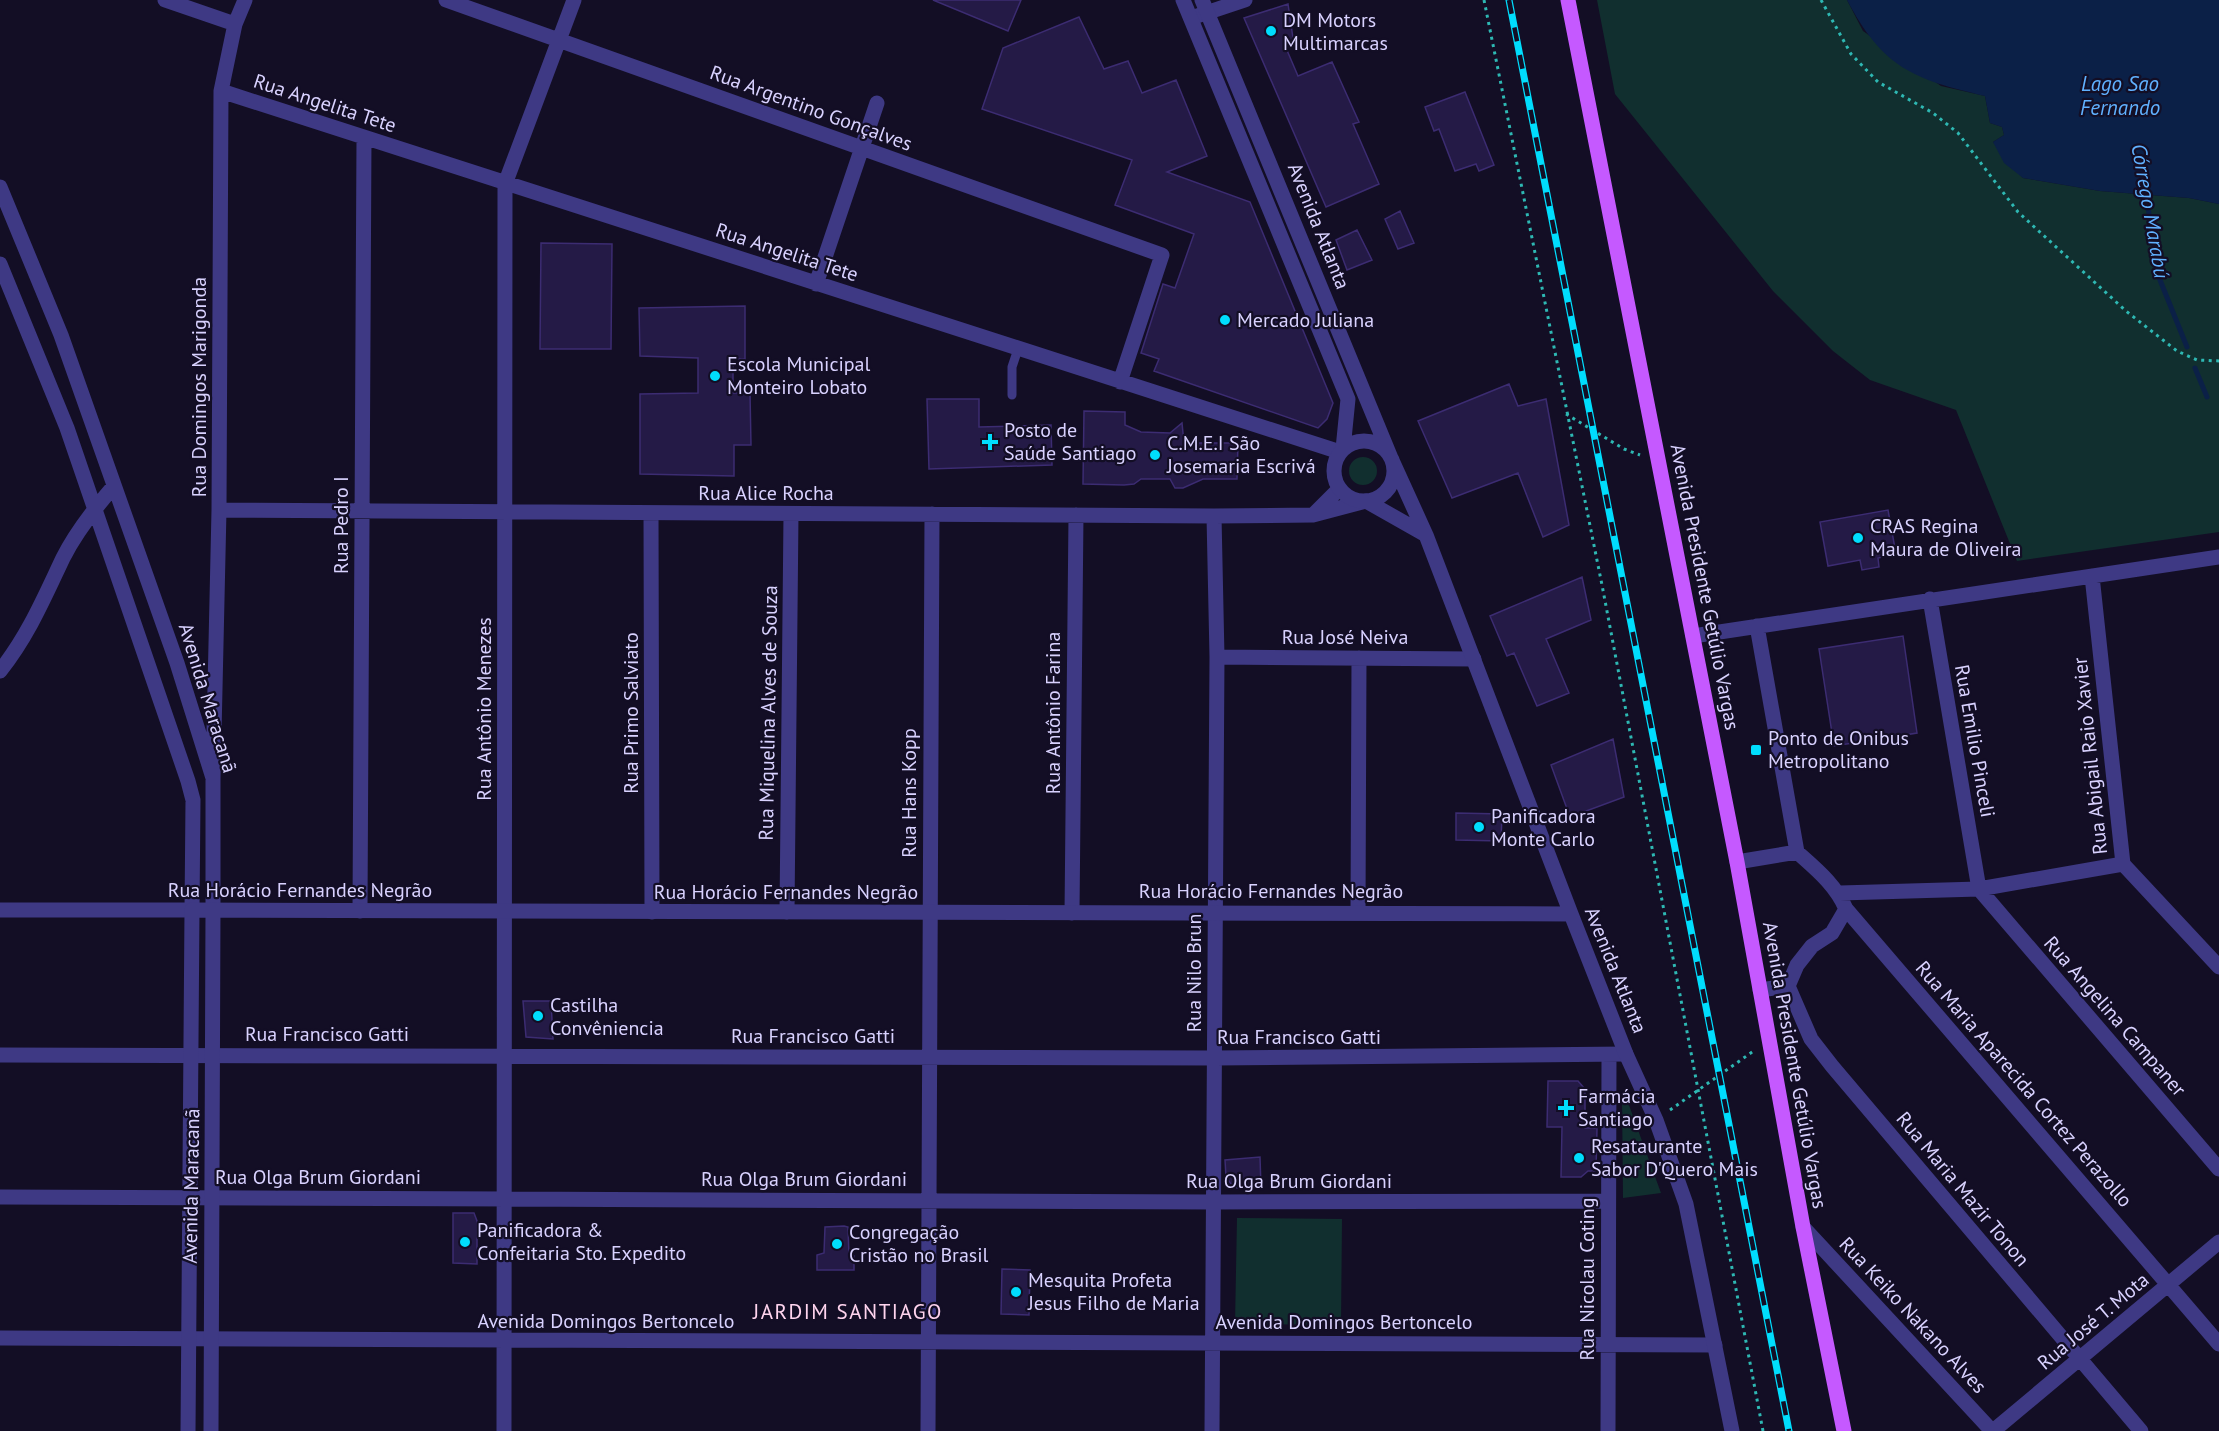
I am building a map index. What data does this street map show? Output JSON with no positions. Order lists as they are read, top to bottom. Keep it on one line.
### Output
{"streets":{"main road":["Avenida Presidente Getúlio Vargas"],"street":["Rua Angelita Tete","Rua Argentino Gonçalves","Avenida Atlanta","Rua Domingos Marigonda","Rua Alice Rocha","Rua Pedro I","Rua José Neiva","Avenida Maracanã","Rua Antônio Menezes","Rua Primo Salviato","Rua Miquelina Alves de Souza","Rua Antônio Farina","Rua Emilio Pinceli","Rua Abigail Raio Xavier","Rua Hans Kopp","Rua Horácio Fernandes Negrão","Rua Nilo Brun","Rua Angelina Campaner","Rua Francisco Gatti","Rua Maria Aparecida Cortez Perazollo","Rua Olga Brum Giordani","Rua Maria Mazir Tonon","Rua Nicolau Coting","Rua Keiko Nakano Alves","Avenida Domingos Bertoncelo","Rua José T. Mota"]},"crossings":[["Rua Angelita Tete","Rua Argentino Gonçalves"],["Rua Angelita Tete","Avenida Atlanta"],["Rua Angelita Tete","Rua Domingos Marigonda"],["Rua Angelita Tete","Rua Alice Rocha"],["Rua Angelita Tete","Rua Pedro I"],["Rua Angelita Tete","Rua Antônio Menezes"],["Rua Argentino Gonçalves","Rua Antônio Menezes"],["Avenida Atlanta","Rua Alice Rocha"],["Avenida Atlanta","Rua José Neiva"],["Avenida Atlanta","Rua Horácio Fernandes Negrão"],["Avenida Atlanta","Rua Francisco Gatti"],["Avenida Atlanta","Avenida Domingos Bertoncelo"],["Rua Domingos Marigonda","Rua Alice Rocha"],["Rua Domingos Marigonda","Avenida Maracanã"],["Rua Alice Rocha","Rua Pedro I"],["Rua Alice Rocha","Rua Antônio Menezes"],["Rua Alice Rocha","Rua Primo Salviato"],["Rua Alice Rocha","Rua Miquelina Alves de Souza"],["Rua Alice Rocha","Rua Antônio Farina"],["Rua Alice Rocha","Rua Hans Kopp"],["Rua Alice Rocha","Rua Nilo Brun"],["Rua Pedro I","Rua Horácio Fernandes Negrão"],["Avenida Presidente Getúlio Vargas","Rua Keiko Nakano Alves"],["Rua José Neiva","Rua Nilo Brun"],["Avenida Maracanã","Rua Horácio Fernandes Negrão"],["Avenida Maracanã","Rua Francisco Gatti"],["Avenida Maracanã","Rua Olga Brum Giordani"],["Avenida Maracanã","Avenida Domingos Bertoncelo"],["Rua Antônio Menezes","Rua Horácio Fernandes Negrão"],["Rua Antônio Menezes","Rua Francisco Gatti"],["Rua Antônio Menezes","Rua Olga Brum Giordani"],["Rua Antônio Menezes","Avenida Domingos Bertoncelo"],["Rua Primo Salviato","Rua Horácio Fernandes Negrão"],["Rua Miquelina Alves de Souza","Rua Horácio Fernandes Negrão"],["Rua Antônio Farina","Rua Horácio Fernandes Negrão"],["Rua Emilio Pinceli","Rua Angelina Campaner"],["Rua Hans Kopp","Rua Horácio Fernandes Negrão"],["Rua Hans Kopp","Rua Francisco Gatti"],["Rua Hans Kopp","Rua Olga Brum Giordani"],["Rua Hans Kopp","Avenida Domingos Bertoncelo"],["Rua Horácio Fernandes Negrão","Rua Nilo Brun"],["Rua Nilo Brun","Rua Francisco Gatti"],["Rua Nilo Brun","Rua Olga Brum Giordani"],["Rua Nilo Brun","Avenida Domingos Bertoncelo"],["Rua Francisco Gatti","Rua Nicolau Coting"],["Rua Maria Aparecida Cortez Perazollo","Rua José T. Mota"],["Rua Olga Brum Giordani","Rua Nicolau Coting"],["Rua Maria Mazir Tonon","Rua José T. Mota"],["Rua Nicolau Coting","Avenida Domingos Bertoncelo"],["Rua Keiko Nakano Alves","Rua José T. Mota"]],"districts":["JARDIM SANTIAGO"],"water":["Lago Sao Fernando","Córrego Marabú"],"places":{"other":["DM Motors Multimarcas","Mercado Juliana","Escola Municipal Monteiro Lobato","C.M.E.I São Josemaria Escrivá","CRAS Regina Maura de Oliveira","Panificadora Monte Carlo","Castilha Convêniencia","Resataurante Sabor D'Quero Mais","Panificadora & Confeitaria Sto. Expedito","Congregação Cristão no Brasil","Mesquita Profeta Jesus Filho de Maria"],"health":["Posto de Saúde Santiago","Farmácia Santiago"],"transit":["Ponto de Onibus Metropolitano"]}}
